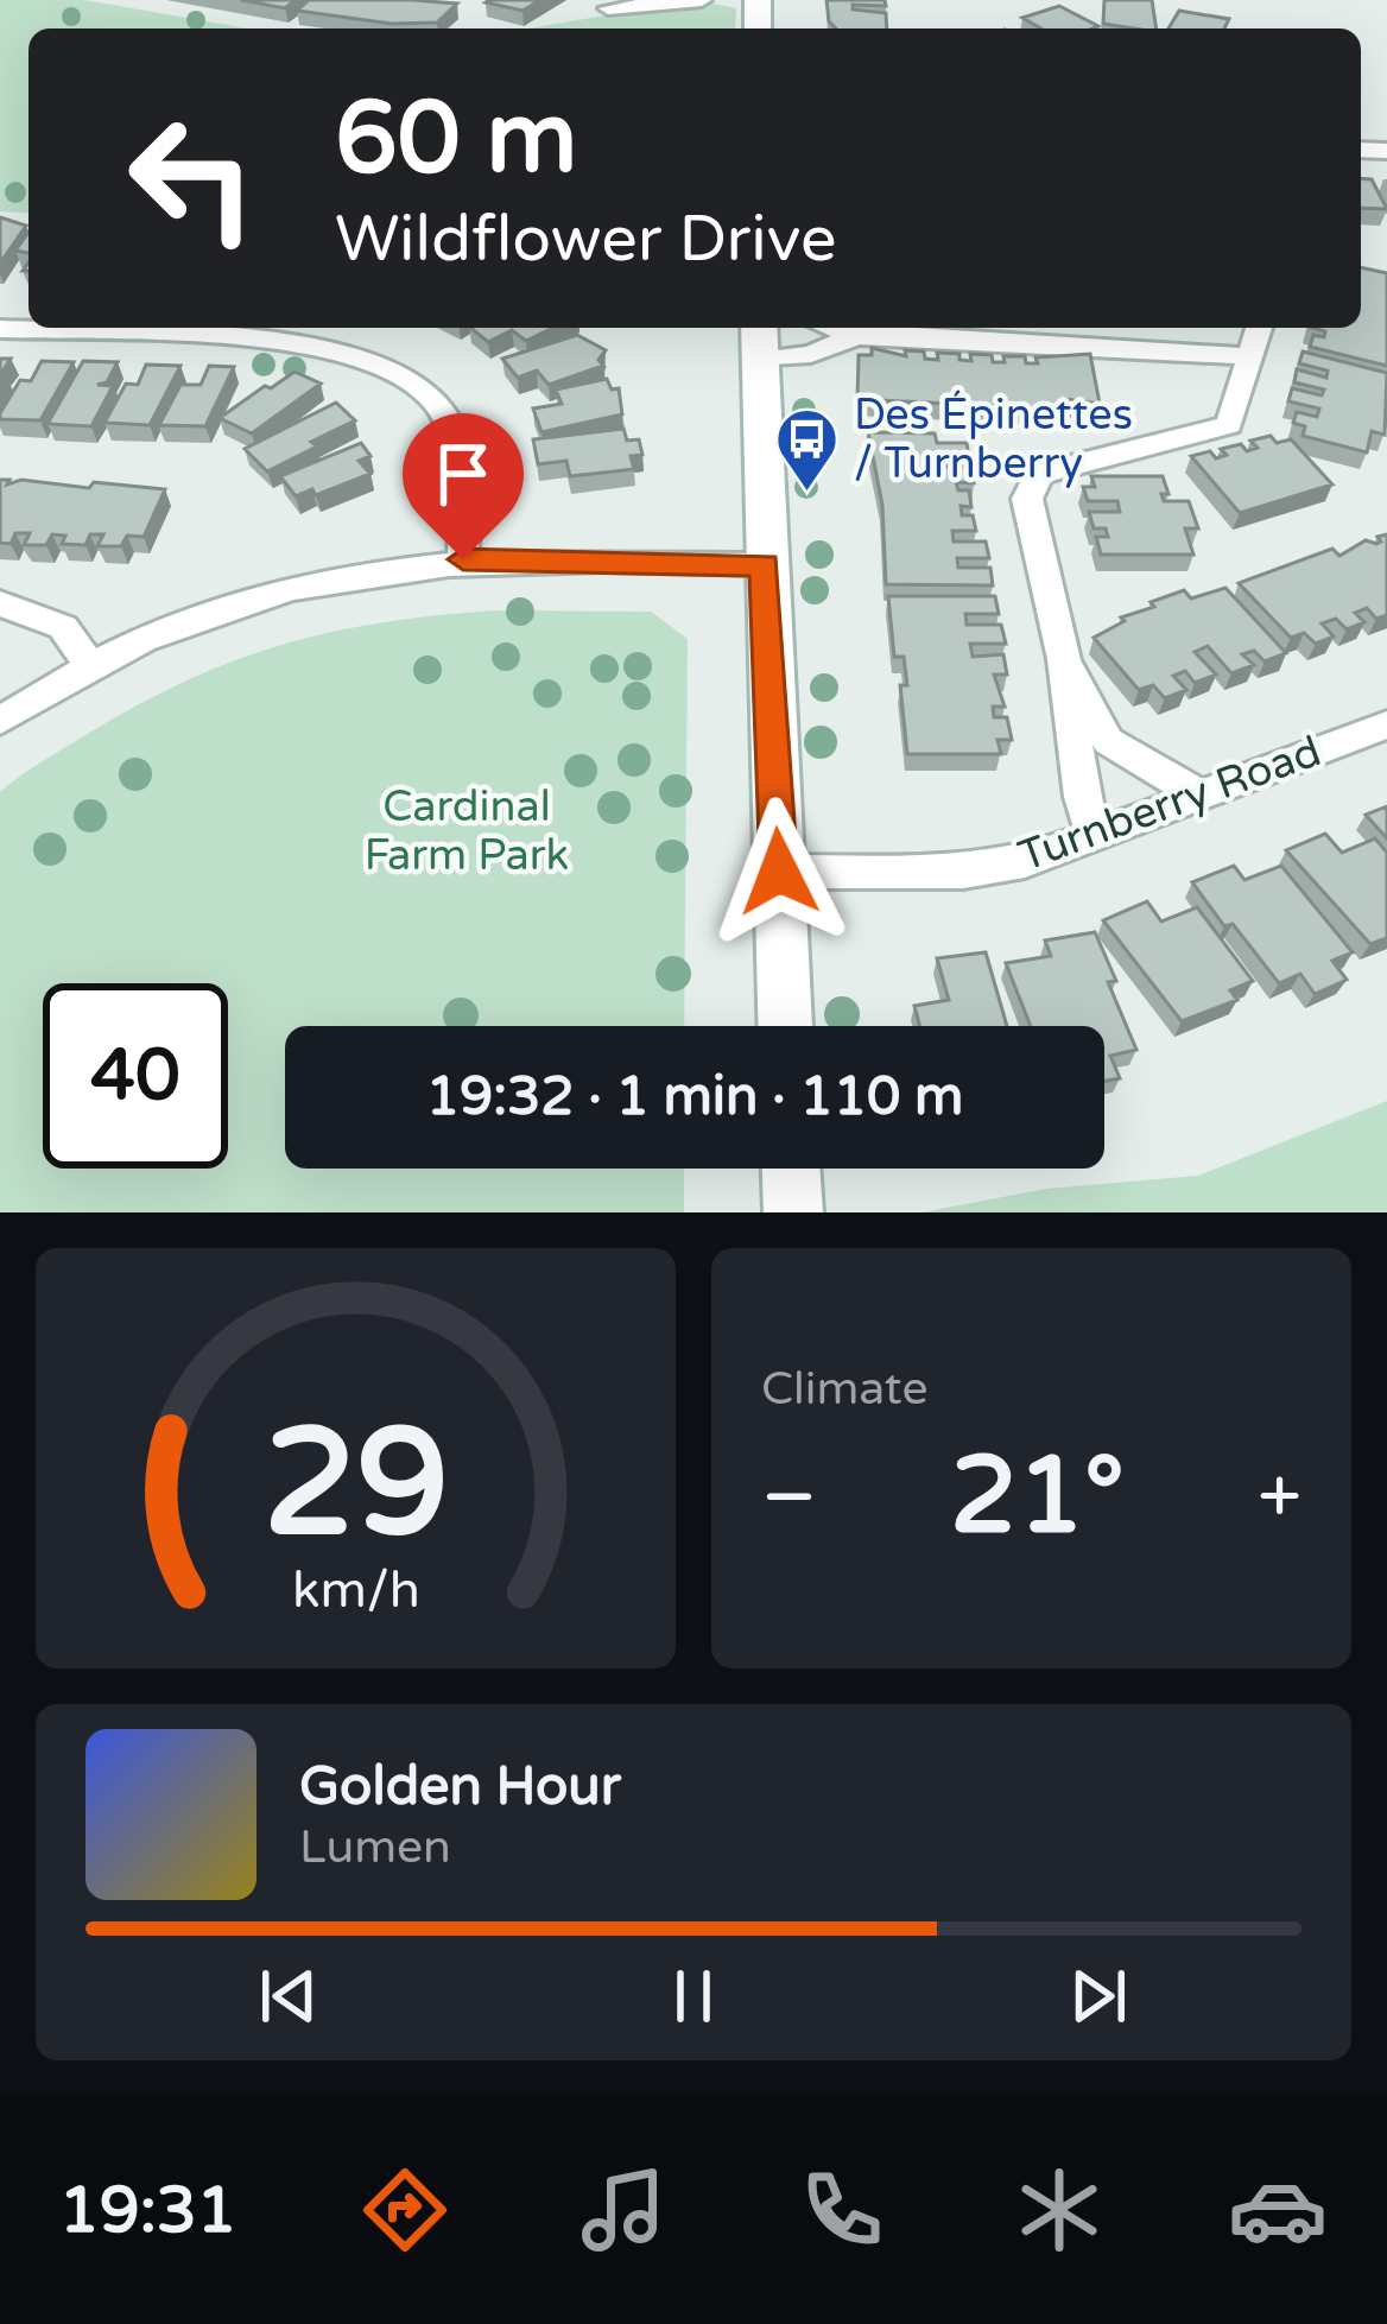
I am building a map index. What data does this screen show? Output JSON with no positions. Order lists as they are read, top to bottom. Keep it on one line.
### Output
{"streets":{"street":["Turnberry Road"]},"parks":["Cardinal Farm Park"],"places":{"bus stop":["Des Épinettes / Turnberry"]},"page":{"turn":["60 m","Wildflower Drive"],"limit":"40","trip":"19:32 · 1 min · 110 m","tile":"Climate","heat":["−","21°","+"],"song":["Golden Hour","Lumen"],"tabs":"19:31","gauge":["29","km/h"]}}
